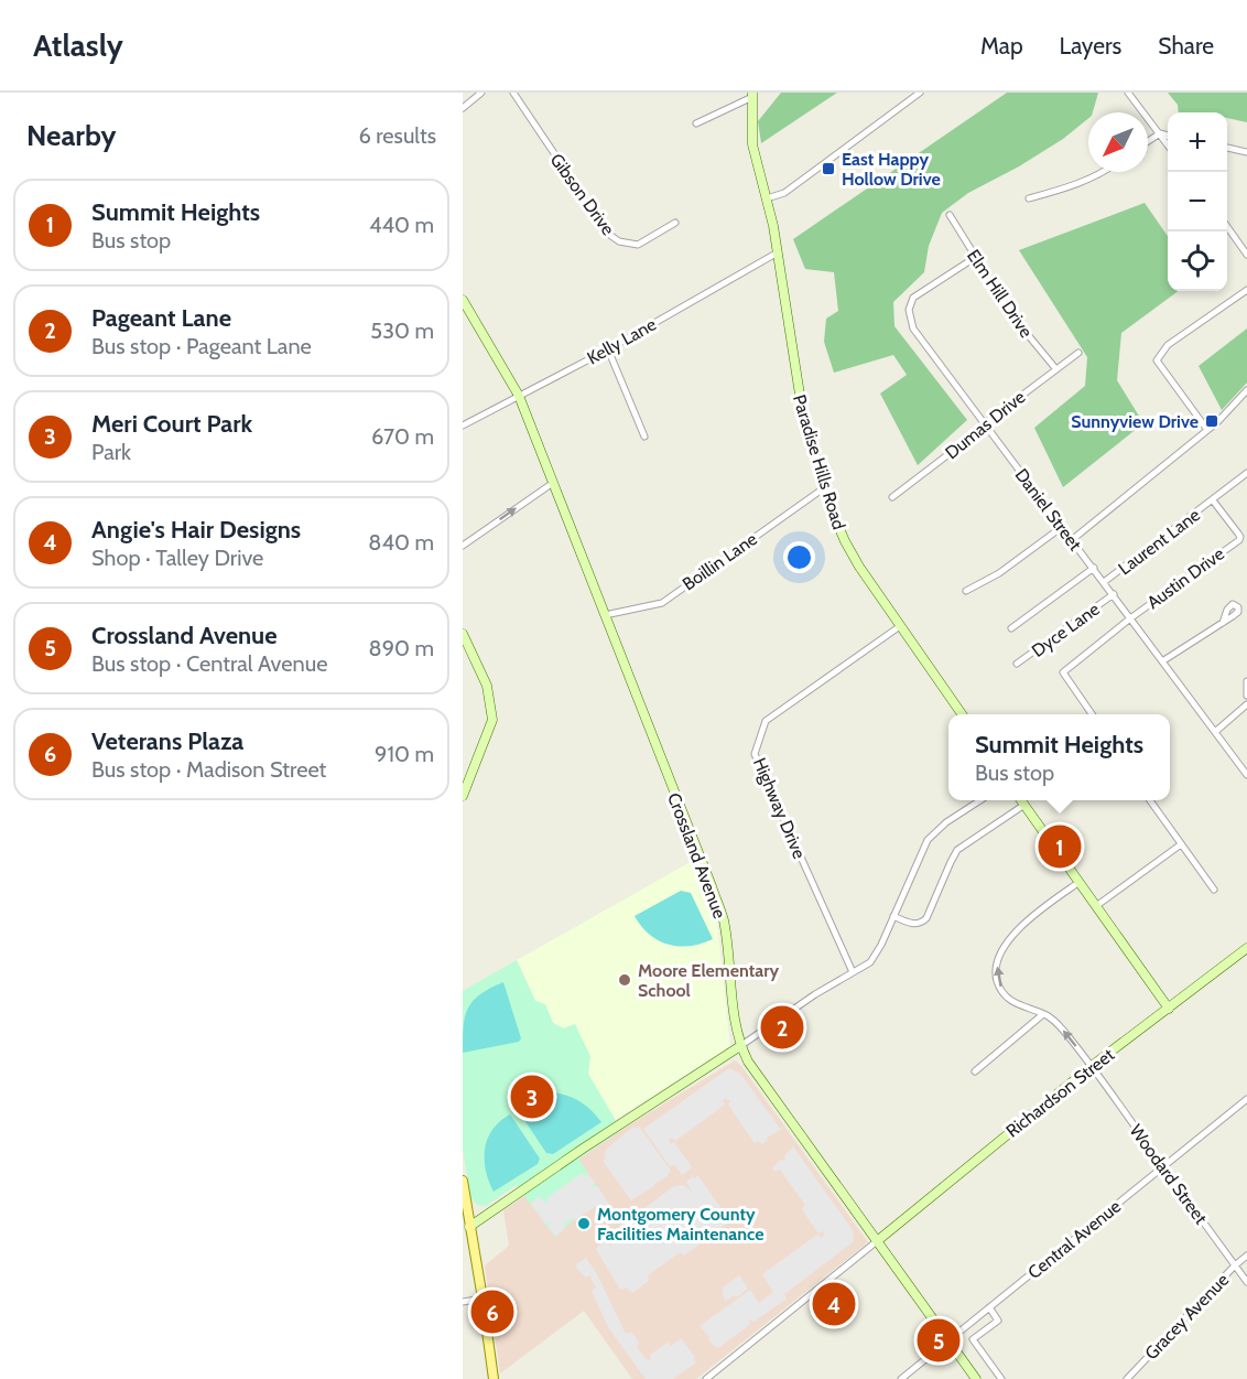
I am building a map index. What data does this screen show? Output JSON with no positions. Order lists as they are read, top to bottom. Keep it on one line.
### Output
{"streets":{"street":["Gibson Drive","Elm Hill Drive","Kelly Lane","Dumas Drive","Paradise Hills Road","Daniel Street","Laurent Lane","Boillin Lane","Austin Drive","Dyce Lane","Highway Drive","Crossland Avenue","Richardson Street","Woodard Street","Central Avenue","Gracey Avenue"]},"crossings":[["Elm Hill Drive","Dumas Drive"],["Elm Hill Drive","Daniel Street"],["Kelly Lane","Paradise Hills Road"],["Kelly Lane","Crossland Avenue"],["Dumas Drive","Daniel Street"],["Paradise Hills Road","Boillin Lane"],["Paradise Hills Road","Highway Drive"],["Daniel Street","Laurent Lane"],["Daniel Street","Austin Drive"],["Daniel Street","Dyce Lane"],["Laurent Lane","Austin Drive"],["Boillin Lane","Crossland Avenue"],["Crossland Avenue","Richardson Street"],["Crossland Avenue","Central Avenue"],["Richardson Street","Woodard Street"],["Woodard Street","Central Avenue"],["Woodard Street","Gracey Avenue"]],"places":{"transit":["East Happy Hollow Drive","Sunnyview Drive"],"other":["Moore Elementary School","Montgomery County Facilities Maintenance"]},"north":"bottom left","page":{"header":"Atlasly","nav":["Map","Layers","Share"],"heading":["Nearby","6 results"],"map_buttons":["+","−"],"list":[{"mark":"1","name":"Summit Heights","note":"Bus stop","value":"440 m"},{"mark":"2","name":"Pageant Lane","note":"Bus stop · Pageant Lane","value":"530 m"},{"mark":"3","name":"Meri Court Park","note":"Park","value":"670 m"},{"mark":"4","name":"Angie's Hair Designs","note":"Shop · Talley Drive","value":"840 m"},{"mark":"5","name":"Crossland Avenue","note":"Bus stop · Central Avenue","value":"890 m"},{"mark":"6","name":"Veterans Plaza","note":"Bus stop · Madison Street","value":"910 m"}],"popup":["Summit Heights","Bus stop"],"pins":["1","2","3","4","6","5"]}}
